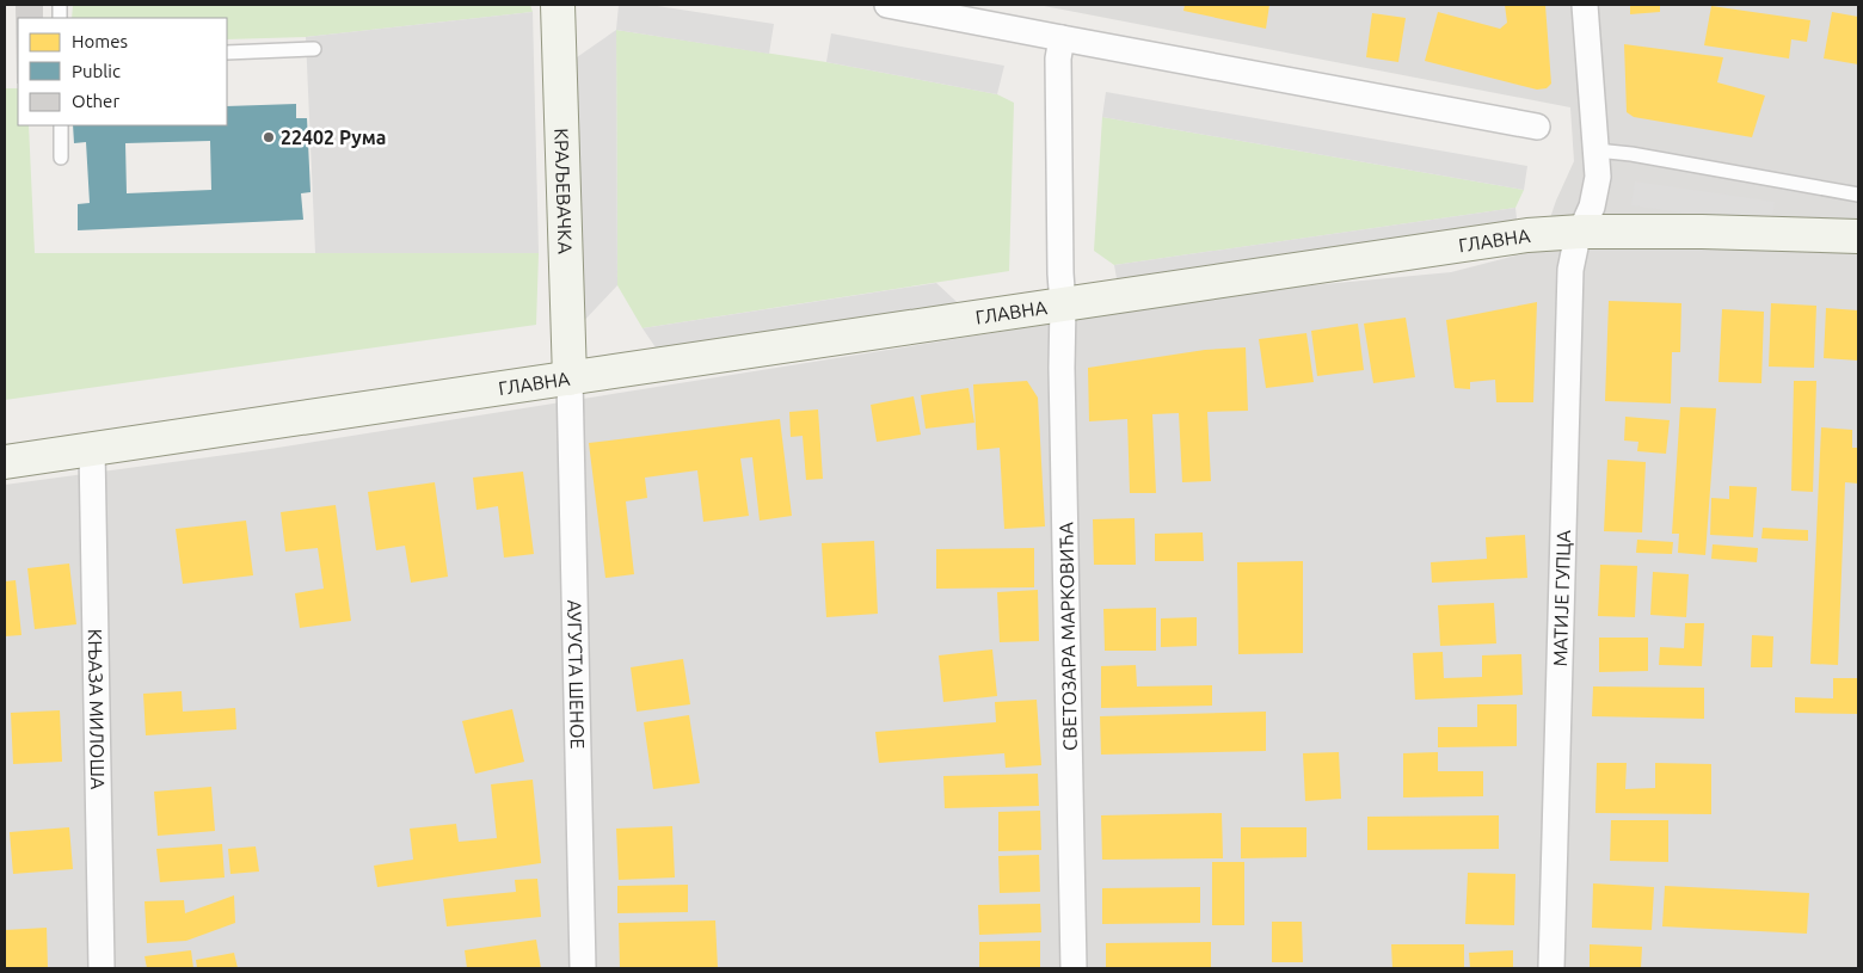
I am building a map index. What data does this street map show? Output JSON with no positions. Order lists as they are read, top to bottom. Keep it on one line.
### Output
{"streets":{"main road":["КРАЉЕВАЧКА","ГЛАВНА"],"street":["МАТИЈЕ ГУПЦА","СВЕТОЗАРА МАРКОВИЋА","АУГУСТА ШЕНОЕ","КЊАЗА МИЛОША"]},"crossings":[["КРАЉЕВАЧКА","ГЛАВНА"],["КРАЉЕВАЧКА","АУГУСТА ШЕНОЕ"],["ГЛАВНА","МАТИЈЕ ГУПЦА"],["ГЛАВНА","СВЕТОЗАРА МАРКОВИЋА"],["ГЛАВНА","АУГУСТА ШЕНОЕ"],["ГЛАВНА","КЊАЗА МИЛОША"]],"places":["22402 Рума"],"legend":["Homes","Public","Other"]}
